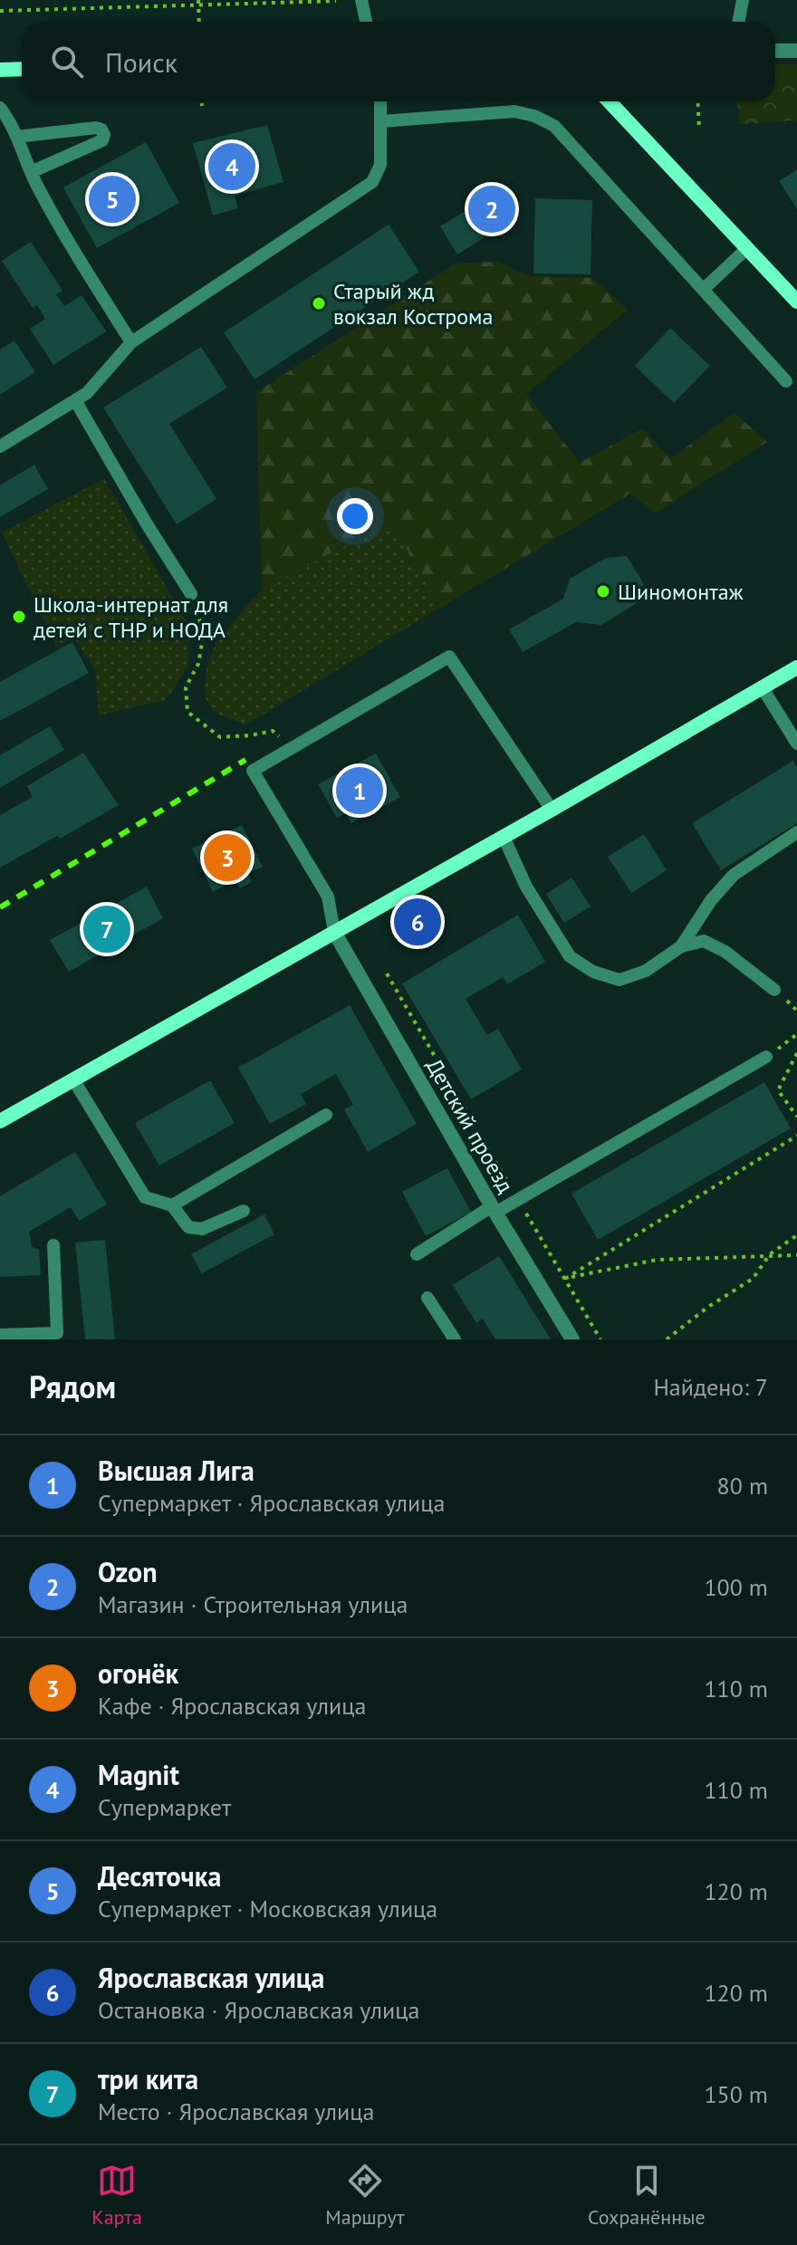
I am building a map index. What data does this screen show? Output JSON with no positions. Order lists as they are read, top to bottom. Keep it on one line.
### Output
{"streets":{"street":["Детский проезд"]},"places":["Старый жд вокзал Кострома","Шиномонтаж","Школа-интернат для детей с ТНР и НОДА"],"page":{"search":"Поиск","pins":["4","5","2","1","3","6","7"],"heading":["Рядом","Найдено: 7"],"list":[{"mark":"1","name":"Высшая Лига","note":"Супермаркет · Ярославская улица","value":"80 m"},{"mark":"2","name":"Ozon","note":"Магазин · Строительная улица","value":"100 m"},{"mark":"3","name":"огонёк","note":"Кафе · Ярославская улица","value":"110 m"},{"mark":"4","name":"Magnit","note":"Супермаркет","value":"110 m"},{"mark":"5","name":"Десяточка","note":"Супермаркет · Московская улица","value":"120 m"},{"mark":"6","name":"Ярославская улица","note":"Остановка · Ярославская улица","value":"120 m"},{"mark":"7","name":"три кита","note":"Место · Ярославская улица","value":"150 m"}],"nav":["Карта","Маршрут","Сохранённые"]}}
